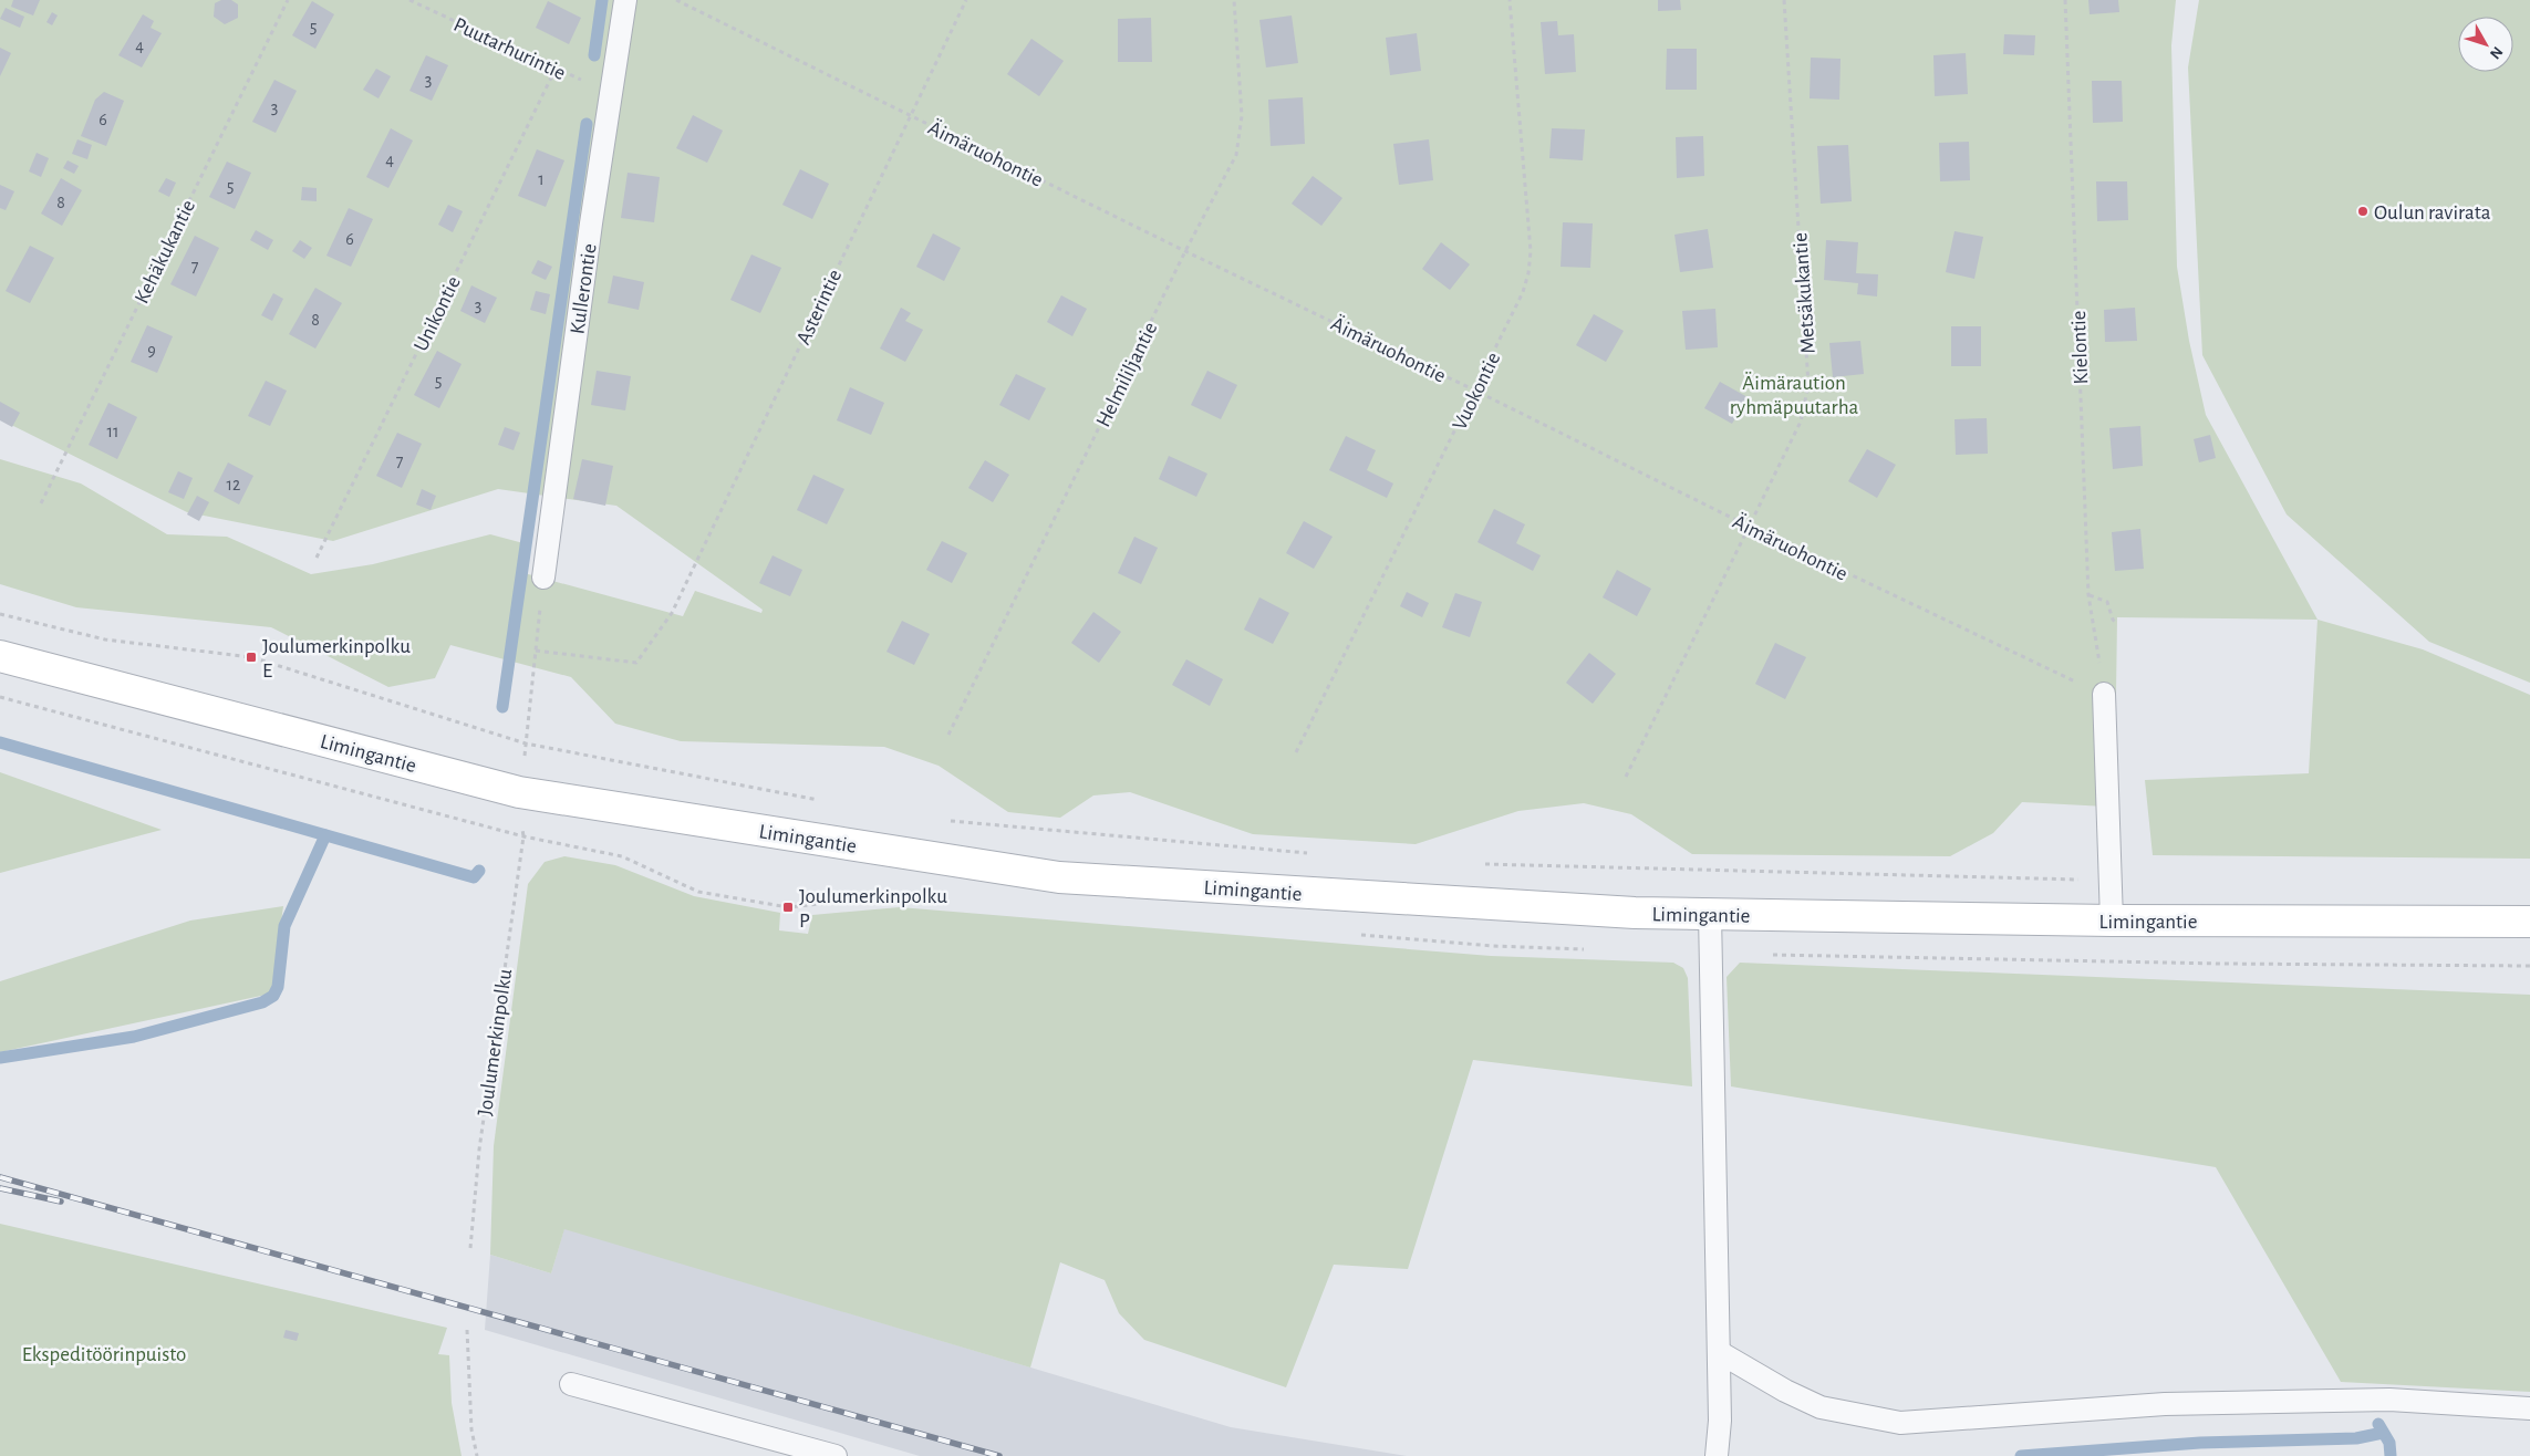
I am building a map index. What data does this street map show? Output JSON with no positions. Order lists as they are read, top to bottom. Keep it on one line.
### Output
{"streets":{"main road":["Limingantie"],"lane":["Kullerontie"],"path":["Puutarhurintie","Äimäruohontie","Kehäkukantie","Metsäkukantie","Asterintie","Unikontie","Kielontie","Helmililjantie","Vuokontie","Joulumerkinpolku"]},"crossings":[["Puutarhurintie","Kullerontie"],["Puutarhurintie","Unikontie"],["Äimäruohontie","Metsäkukantie"],["Äimäruohontie","Asterintie"],["Äimäruohontie","Kielontie"],["Äimäruohontie","Helmililjantie"],["Äimäruohontie","Vuokontie"]],"parks":["Äimäraution ryhmäpuutarha","Ekspeditöörinpuisto"],"places":{"other":["Oulun ravirata"],"transit":["Joulumerkinpolku E","Joulumerkinpolku P"]},"house_numbers":["5","4","3","3","6","4","1","5","8","6","7","3","8","9","5","11","7","12"],"north":"bottom right"}
